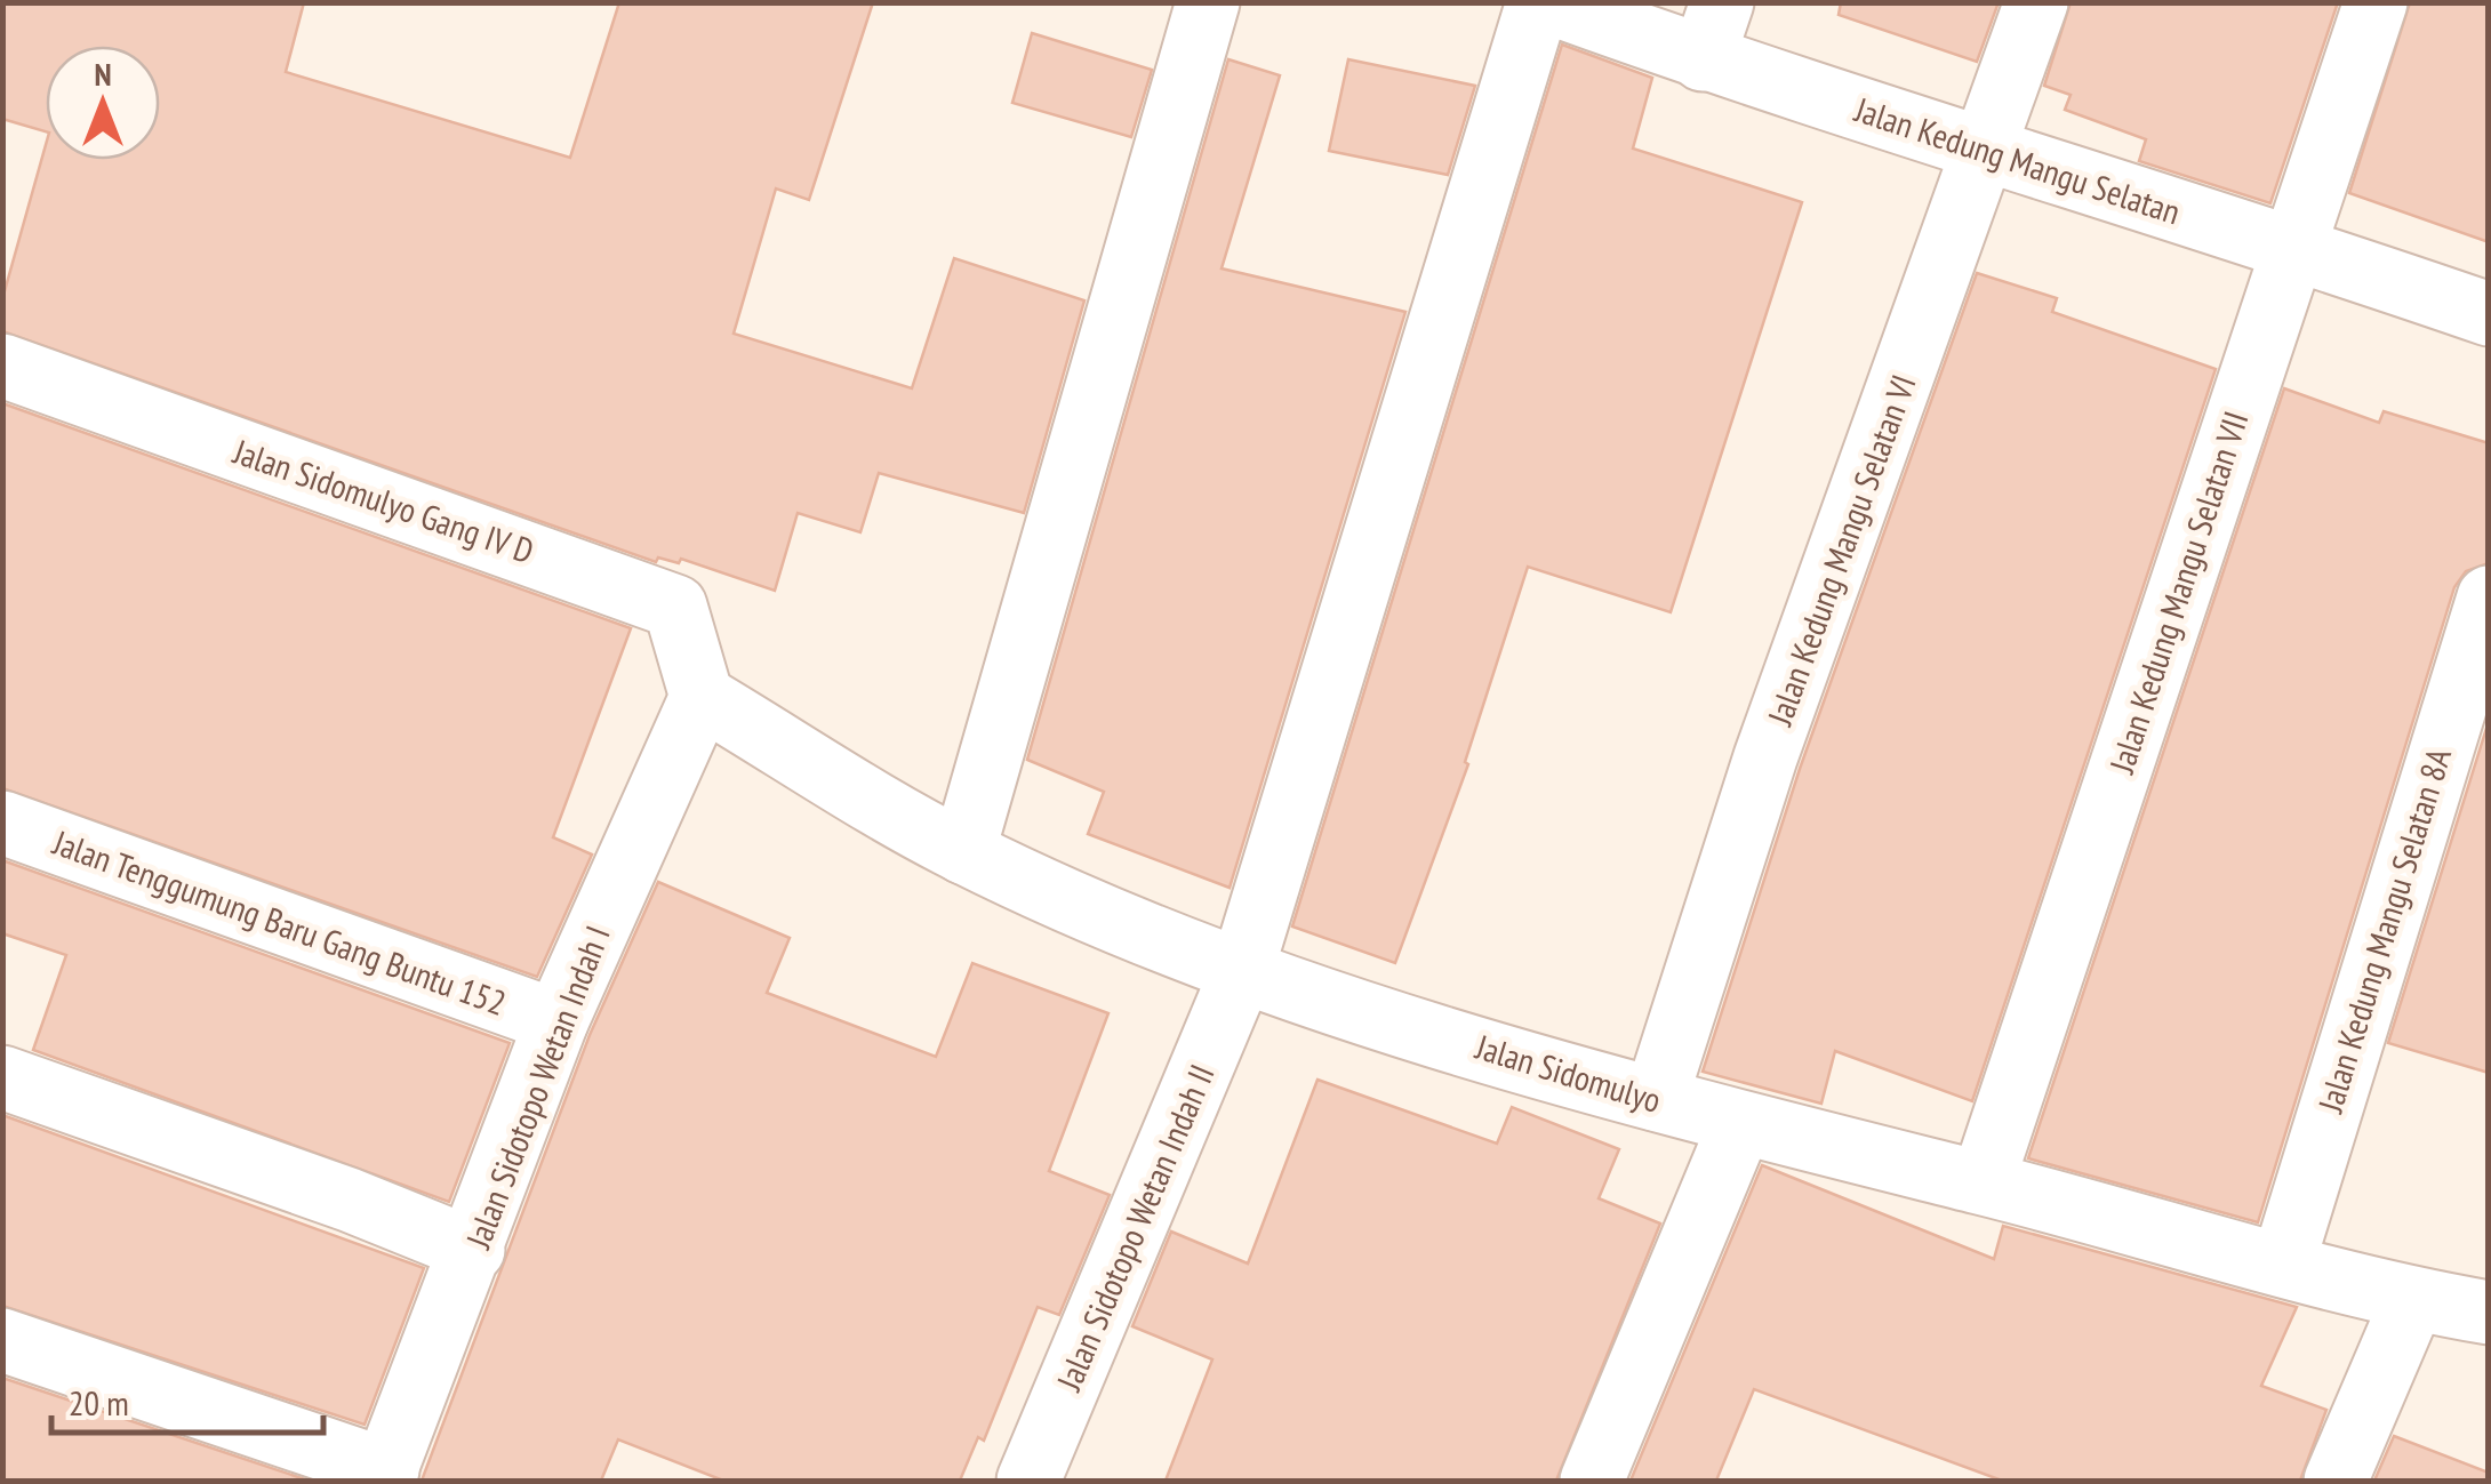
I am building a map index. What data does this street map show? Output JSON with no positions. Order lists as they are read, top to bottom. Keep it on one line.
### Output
{"streets":{"street":["Jalan Kedung Mangu Selatan","Jalan Sidomulyo Gang IV D","Jalan Kedung Mangu Selatan VI","Jalan Kedung Mangu Selatan VII","Jalan Tenggumung Baru Gang Buntu 152","Jalan Kedung Mangu Selatan 8A","Jalan Sidomulyo","Jalan Sidotopo Wetan Indah I","Jalan Sidotopo Wetan Indah II"]},"crossings":[["Jalan Kedung Mangu Selatan","Jalan Kedung Mangu Selatan VI"],["Jalan Kedung Mangu Selatan","Jalan Kedung Mangu Selatan VII"],["Jalan Sidomulyo Gang IV D","Jalan Sidomulyo"],["Jalan Sidomulyo Gang IV D","Jalan Sidotopo Wetan Indah I"],["Jalan Kedung Mangu Selatan VI","Jalan Sidomulyo"],["Jalan Kedung Mangu Selatan VII","Jalan Sidomulyo"],["Jalan Tenggumung Baru Gang Buntu 152","Jalan Sidotopo Wetan Indah I"],["Jalan Kedung Mangu Selatan 8A","Jalan Sidomulyo"],["Jalan Sidomulyo","Jalan Sidotopo Wetan Indah I"],["Jalan Sidomulyo","Jalan Sidotopo Wetan Indah II"]],"scale_bar":"20 m","north":"top"}
